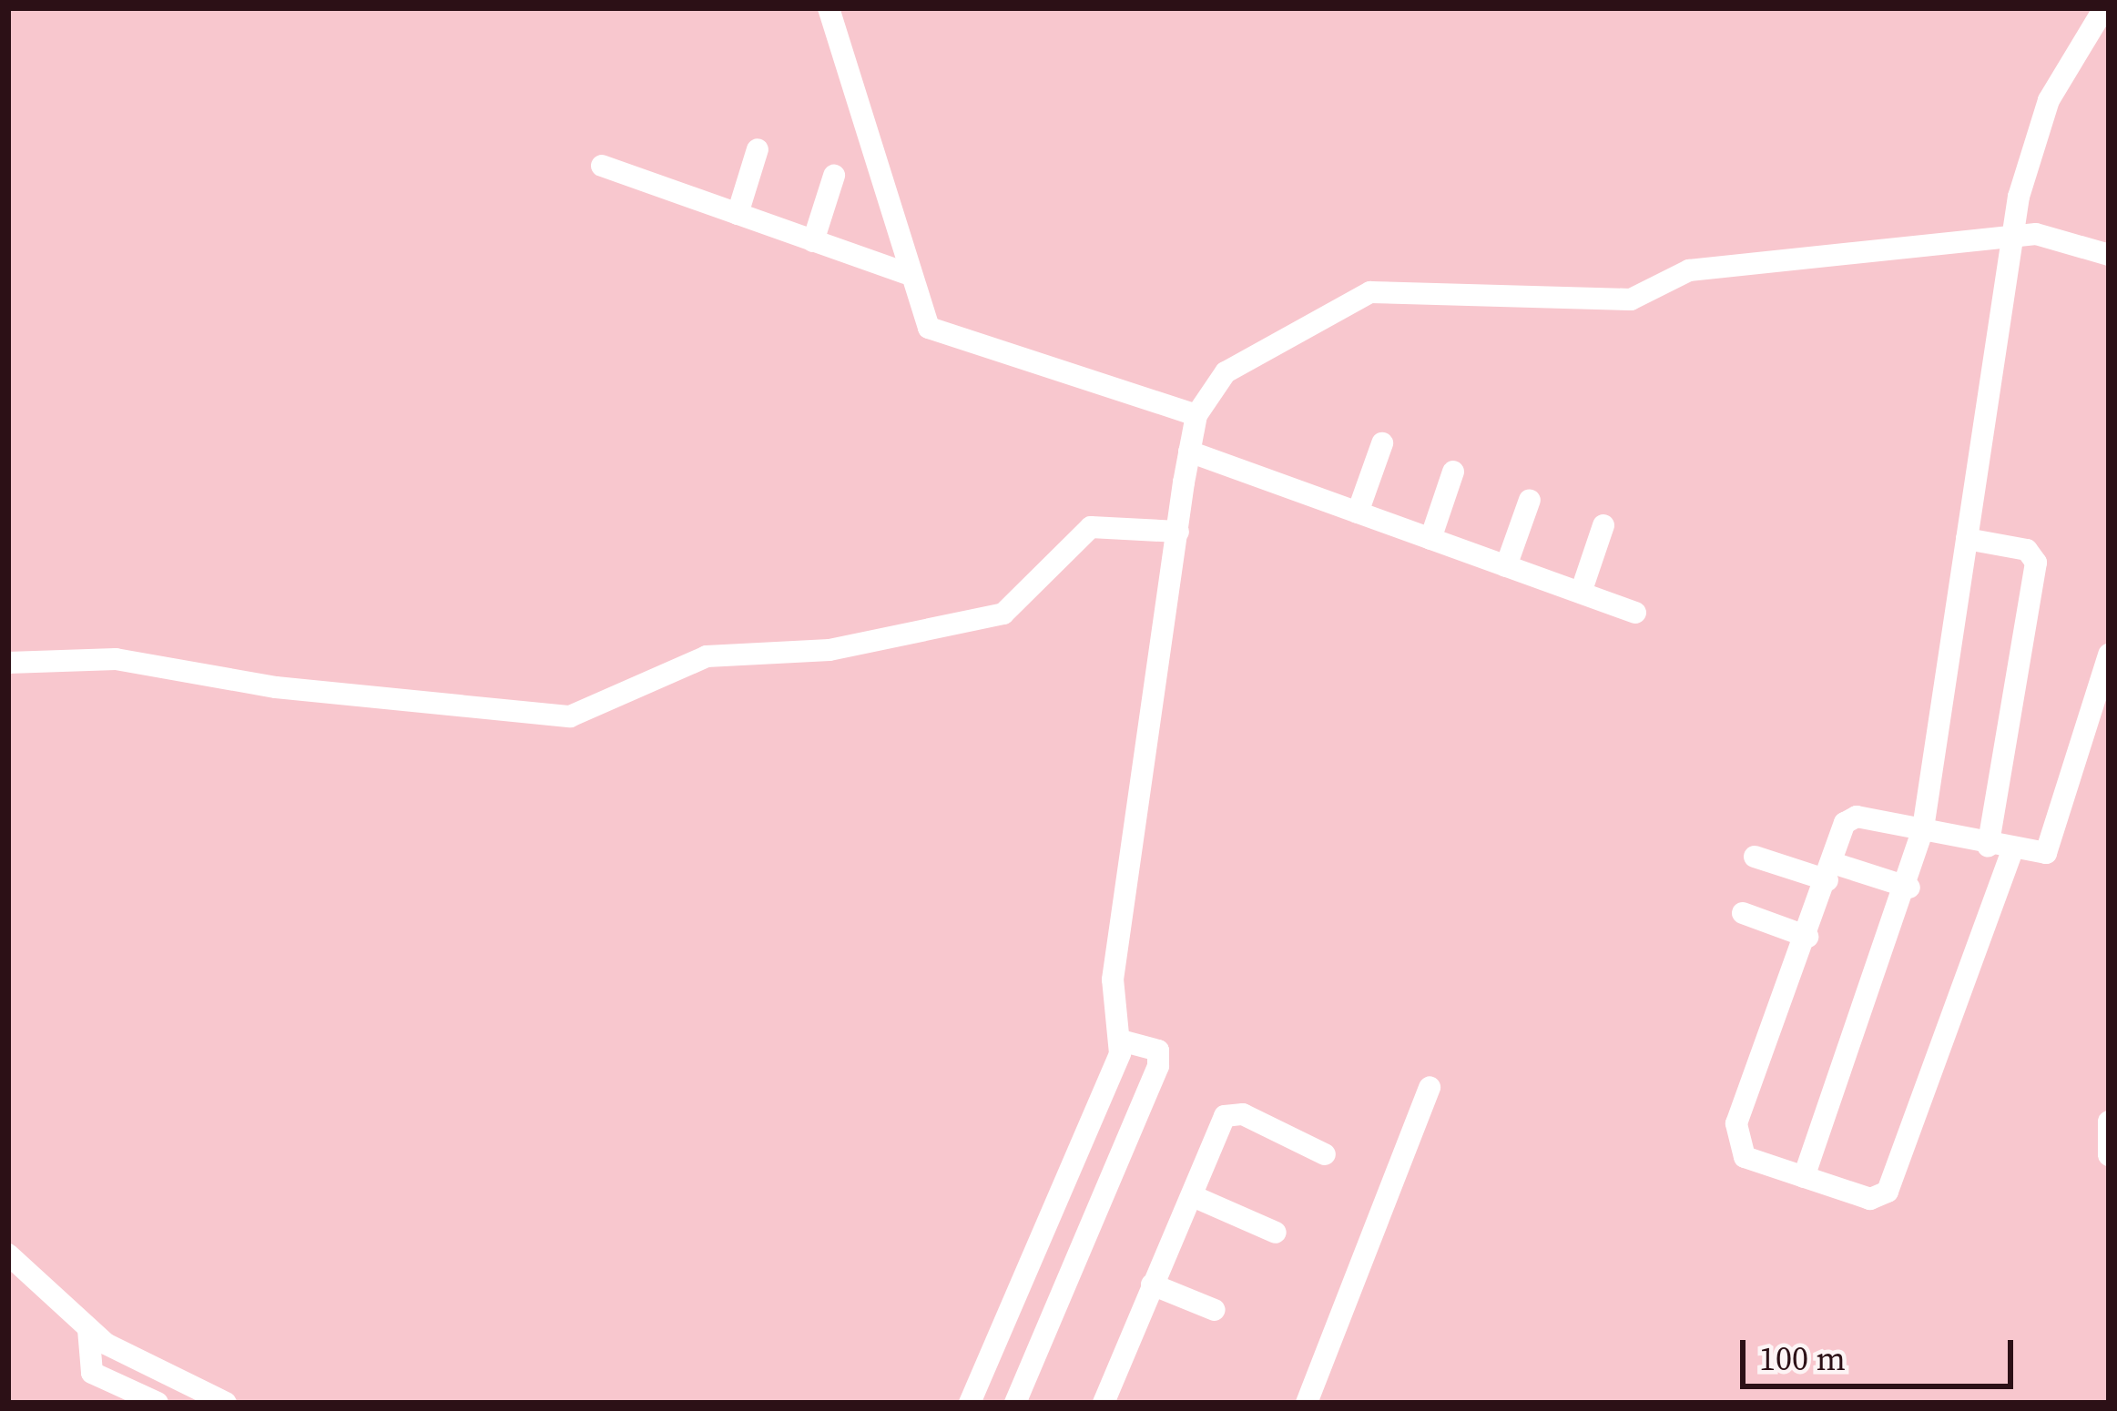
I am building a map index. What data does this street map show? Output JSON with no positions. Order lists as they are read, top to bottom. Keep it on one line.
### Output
{"scale_bar":"100 m"}
